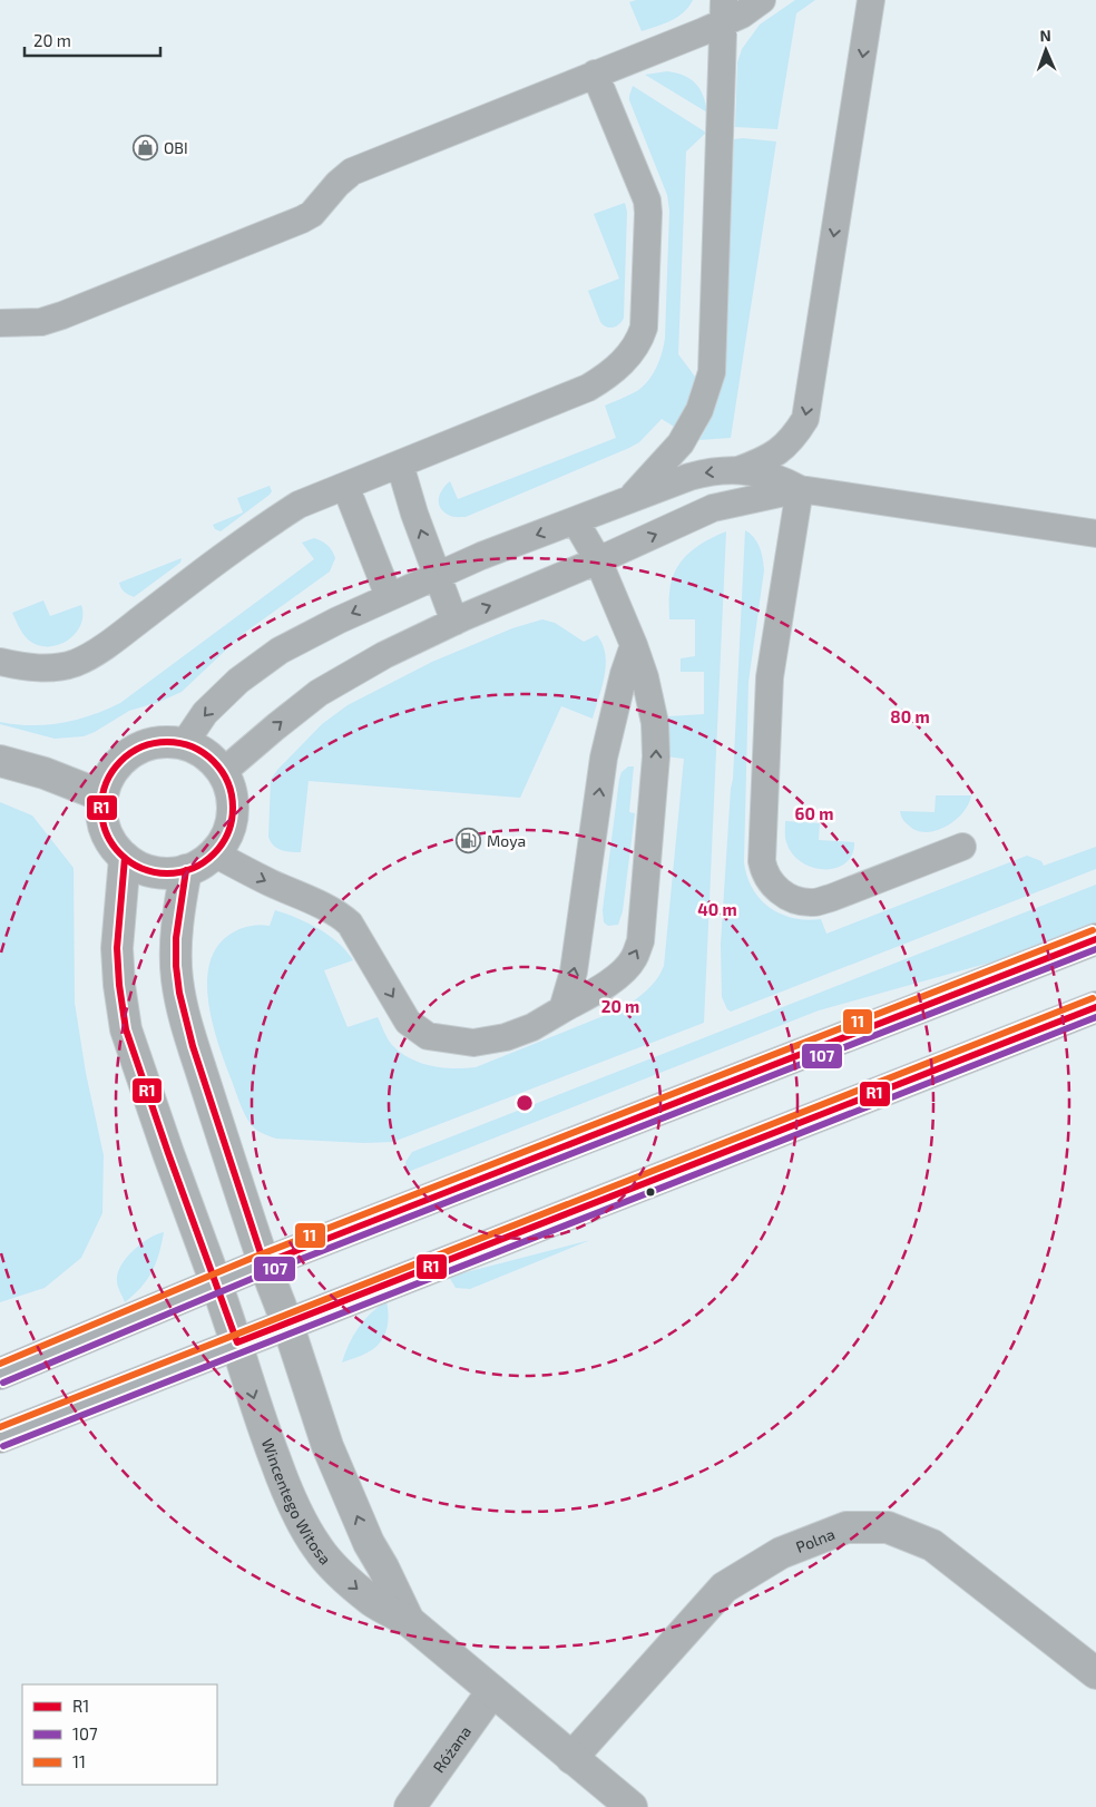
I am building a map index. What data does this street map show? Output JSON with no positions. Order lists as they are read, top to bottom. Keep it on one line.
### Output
{"streets":{"street":["Wincentego Witosa","Polna","Różana"]},"crossings":[["Wincentego Witosa","Polna"],["Wincentego Witosa","Różana"]],"places":{"shop":["OBI"],"fuel station":["Moya"]},"lines":["transit line R1","transit line 11","transit line 107"],"legend":["R1","107","11"],"scale_bar":"20 m","north":"top","rings":["80 m","60 m","40 m","20 m"]}
